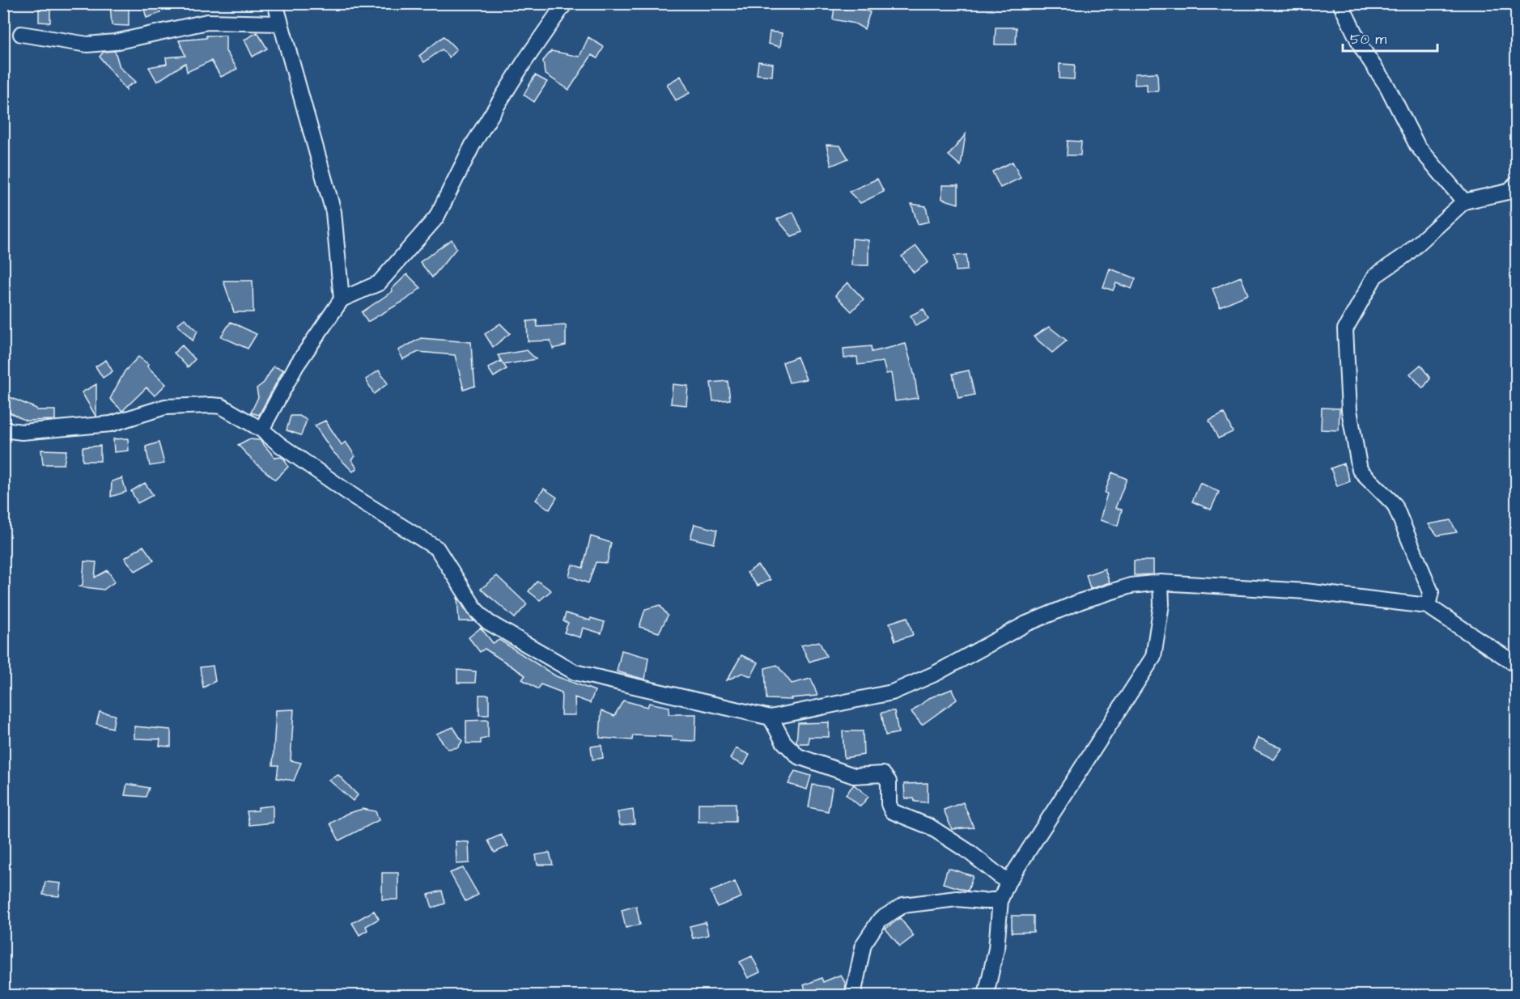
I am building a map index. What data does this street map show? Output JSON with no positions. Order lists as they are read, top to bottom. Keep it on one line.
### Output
{"scale_bar":"50 m"}
